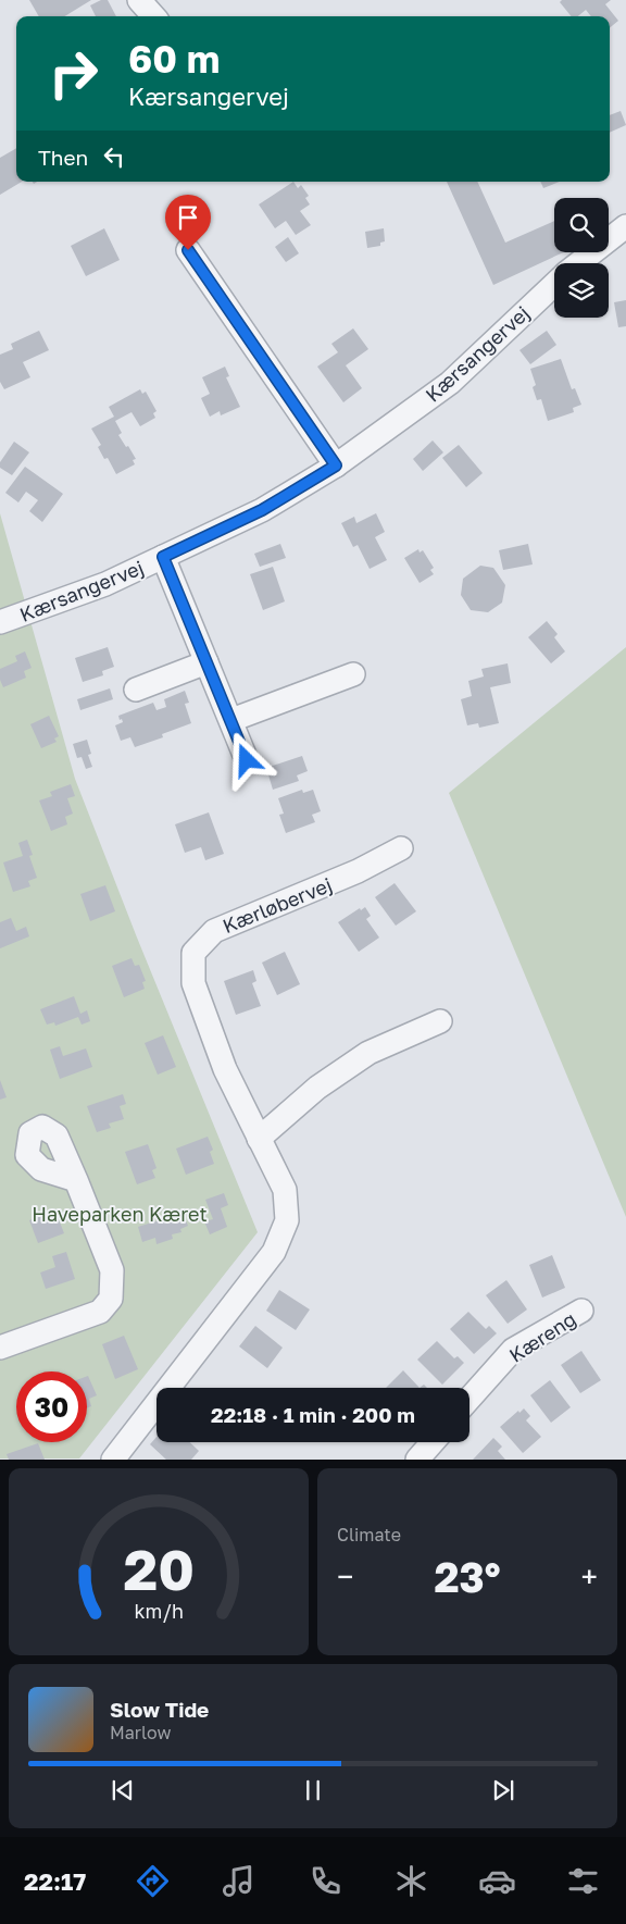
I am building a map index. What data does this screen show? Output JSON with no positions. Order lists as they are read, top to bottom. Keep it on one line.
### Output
{"streets":{"street":["Kærsangervej","Kærløbervej","Kæreng"]},"parks":["Haveparken Kæret"],"page":{"turn":["60 m","Kærsangervej"],"then":"Then","limit":"30","trip":"22:18 · 1 min · 200 m","tile":"Climate","heat":["−","23°","+"],"song":["Slow Tide","Marlow"],"tabs":"22:17","gauge":["20","km/h"]}}
